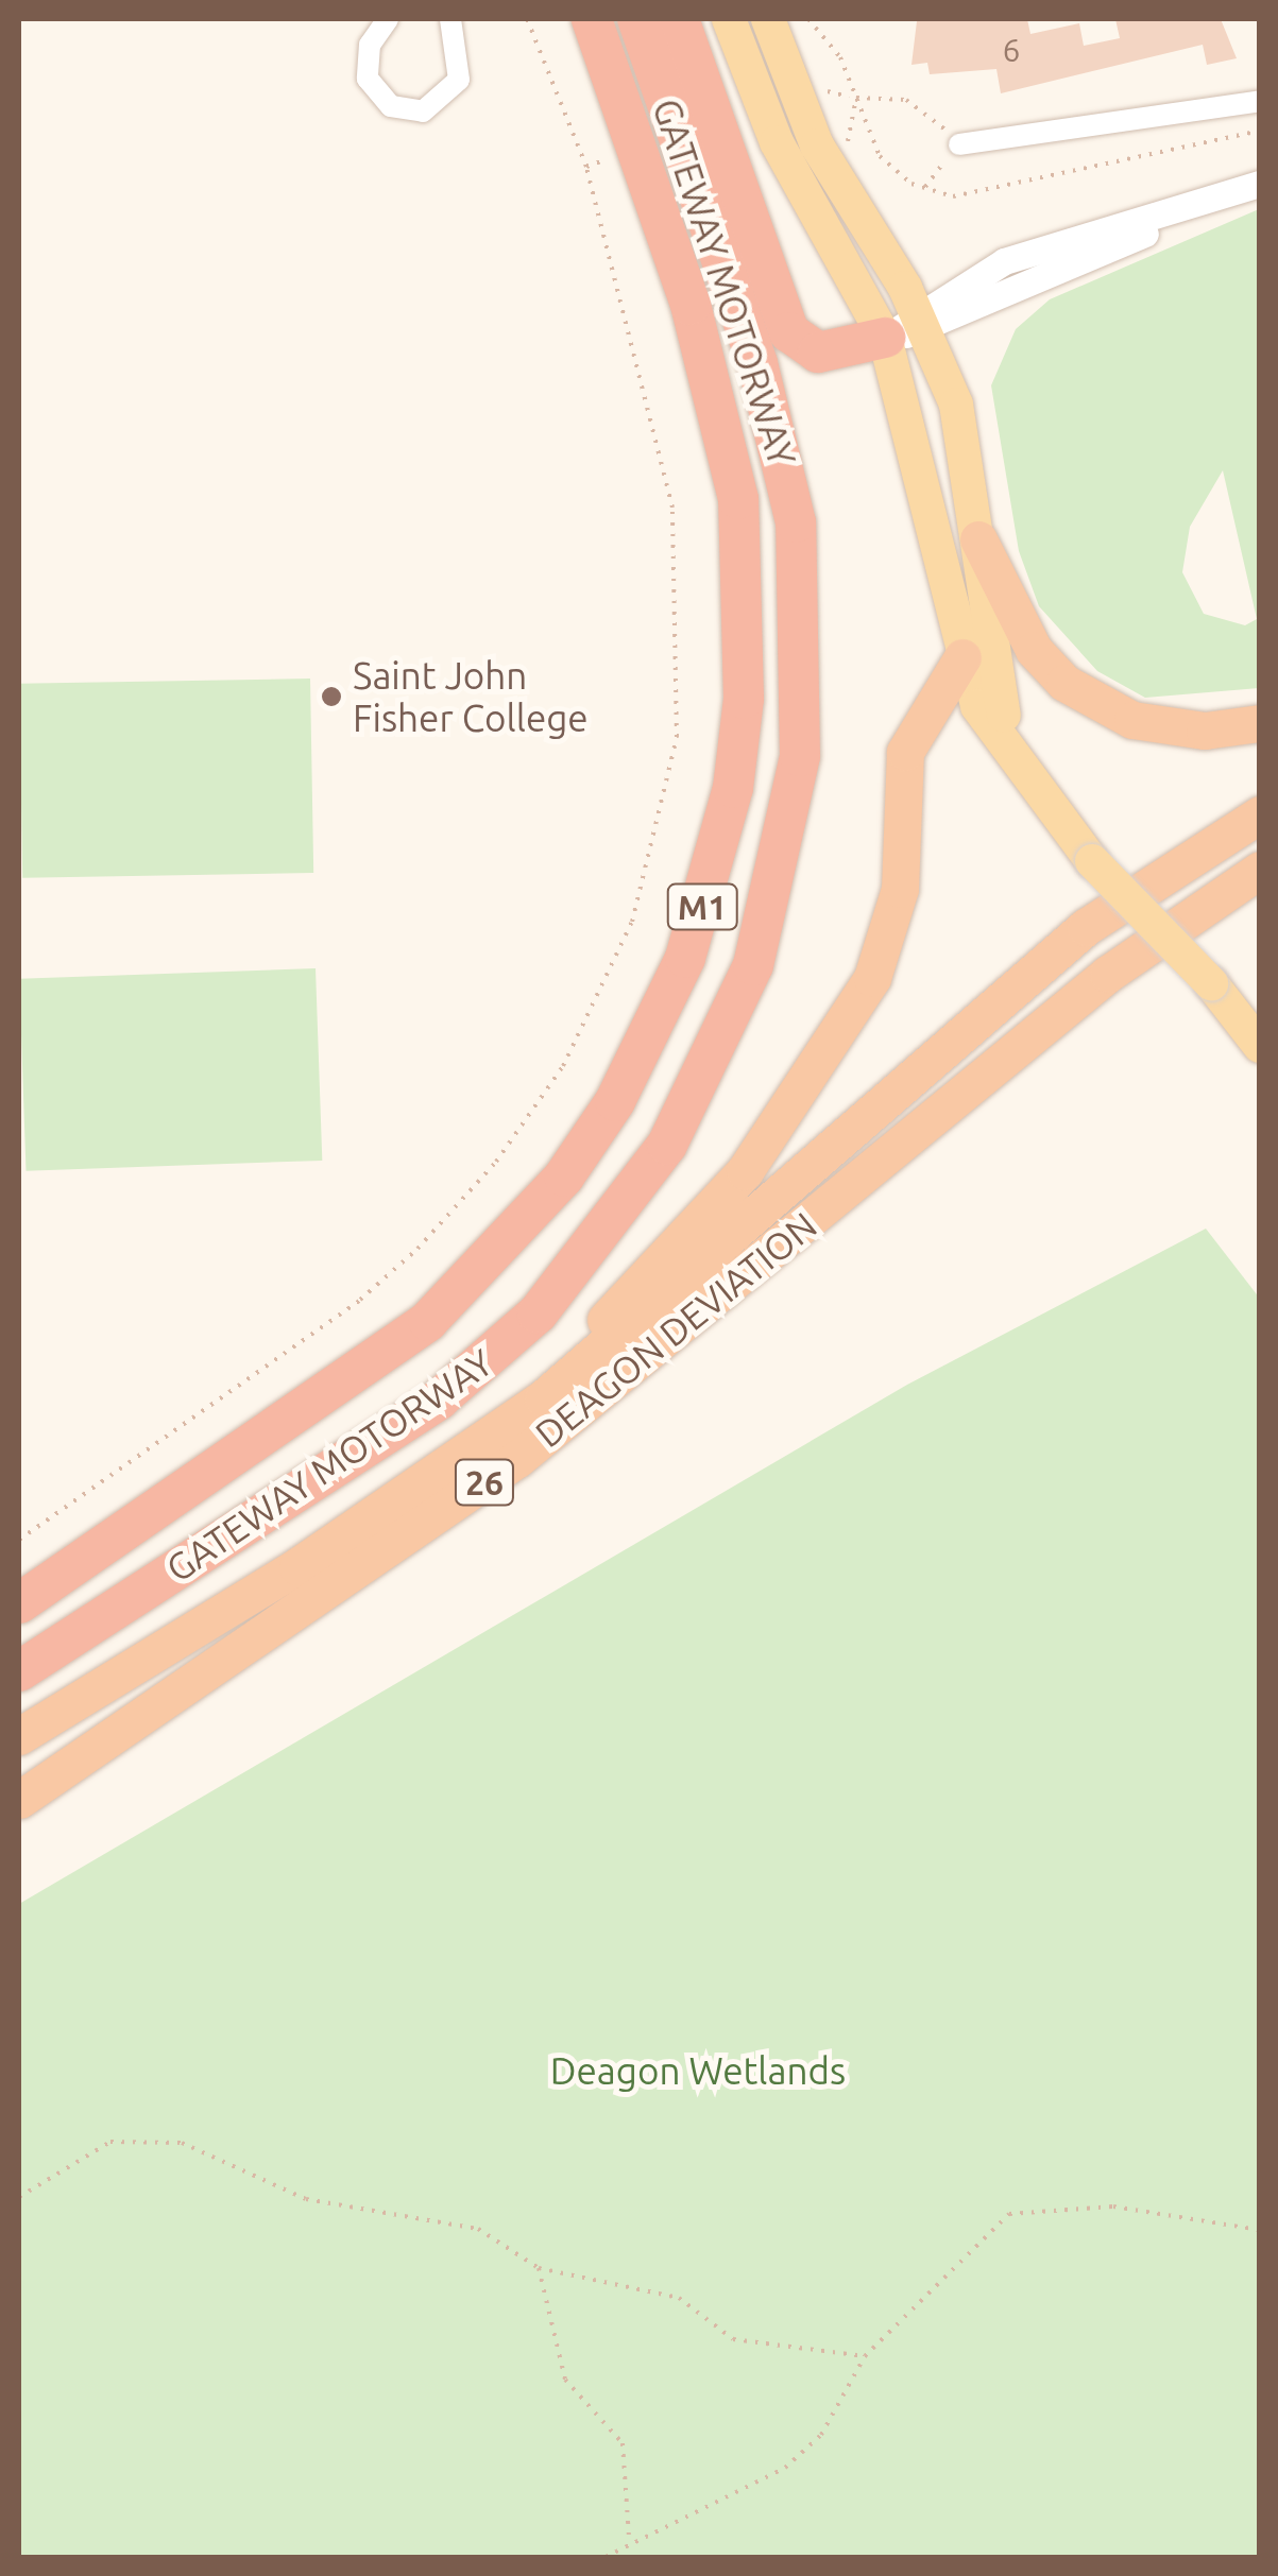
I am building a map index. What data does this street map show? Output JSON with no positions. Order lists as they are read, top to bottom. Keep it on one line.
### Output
{"streets":{"highway":["GATEWAY MOTORWAY","M1","DEAGON DEVIATION","26"]},"parks":["Deagon Wetlands"],"places":["Saint John Fisher College"],"house_numbers":["6"]}
